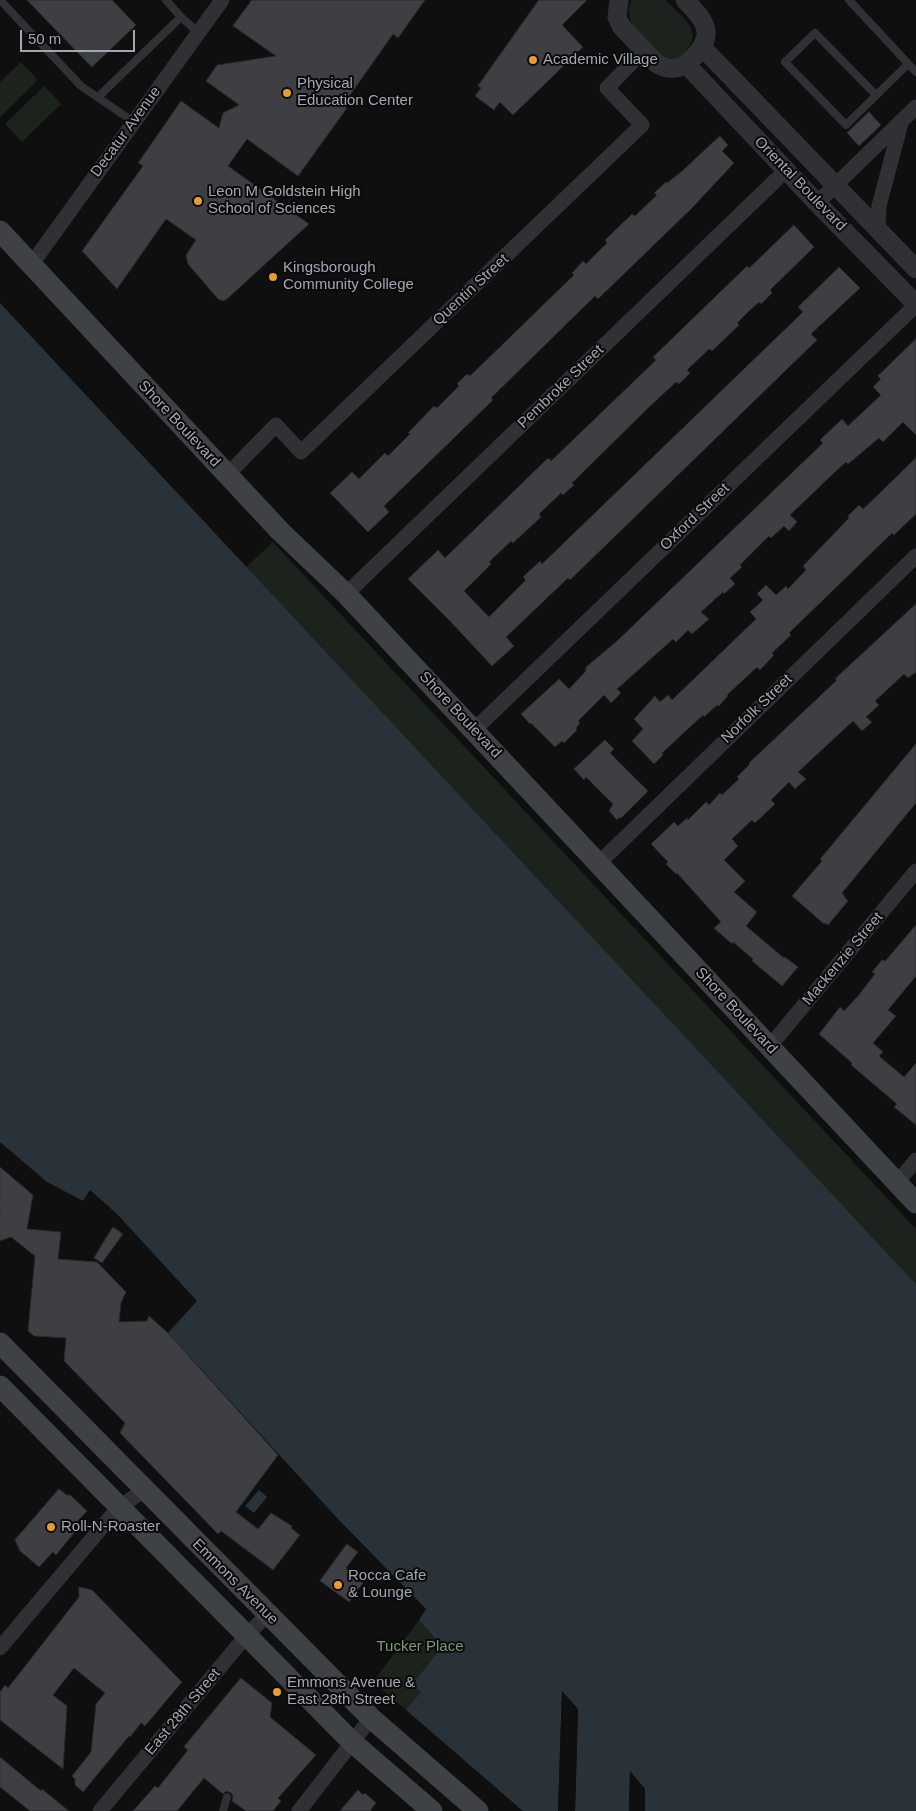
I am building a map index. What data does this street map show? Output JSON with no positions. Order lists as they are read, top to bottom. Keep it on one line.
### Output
{"streets":{"main road":["Shore Boulevard","Emmons Avenue"],"street":["Decatur Avenue","Oriental Boulevard","Quentin Street","Pembroke Street","Oxford Street","Norfolk Street","Mackenzie Street","East 28th Street"]},"crossings":[["Decatur Avenue","Shore Boulevard"],["Oriental Boulevard","Oxford Street"],["Quentin Street","Shore Boulevard"],["Pembroke Street","Shore Boulevard"],["Shore Boulevard","Oxford Street"],["Shore Boulevard","Norfolk Street"],["Shore Boulevard","Mackenzie Street"],["Emmons Avenue","East 28th Street"]],"parks":["Tucker Place"],"places":["Academic Village","Physical Education Center","Leon M Goldstein High School of Sciences","Kingsborough Community College","Roll-N-Roaster","Rocca Cafe & Lounge","Emmons Avenue & East 28th Street"],"scale_bar":"50 m"}
